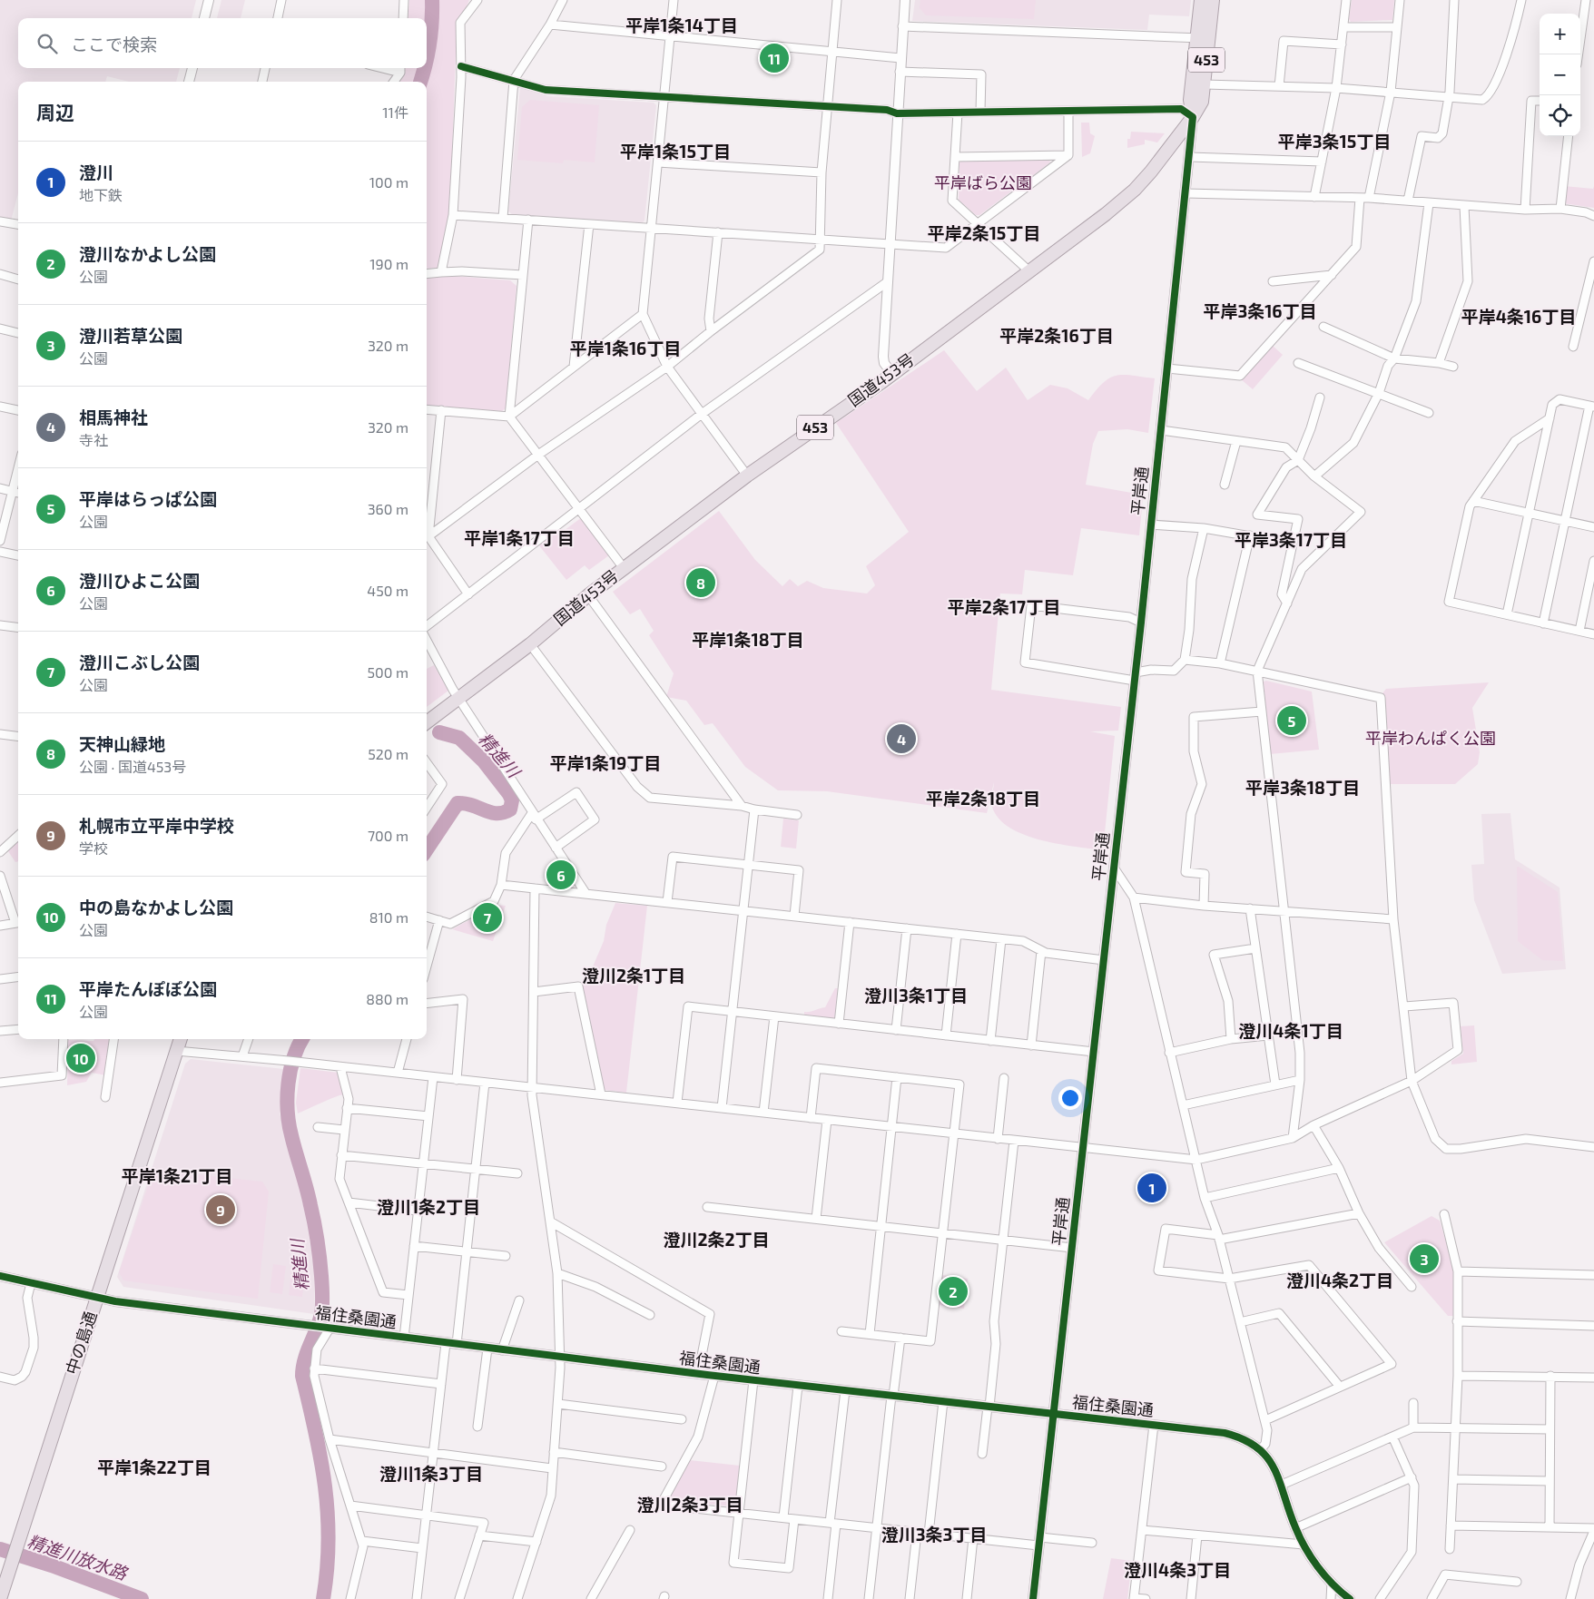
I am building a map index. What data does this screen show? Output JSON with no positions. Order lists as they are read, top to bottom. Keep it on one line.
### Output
{"streets":{"highway":["453","国道453号","平岸通","中の島通"],"street":["福住桑園通"]},"crossings":[["国道453号","平岸通"],["平岸通","福住桑園通"],["福住桑園通","中の島通"]],"districts":["平岸1条14丁目","平岸3条15丁目","平岸1条15丁目","平岸2条15丁目","平岸3条16丁目","平岸4条16丁目","平岸2条16丁目","平岸1条16丁目","平岸1条17丁目","平岸3条17丁目","平岸2条17丁目","平岸1条18丁目","平岸1条19丁目","平岸3条18丁目","平岸2条18丁目","澄川2条1丁目","澄川3条1丁目","澄川4条1丁目","平岸1条21丁目","澄川1条2丁目","澄川2条2丁目","澄川4条2丁目","平岸1条22丁目","澄川1条3丁目","澄川2条3丁目","澄川3条3丁目","澄川4条3丁目"],"water":["精進川","精進川放水路"],"parks":["平岸ばら公園","平岸わんぱく公園"],"page":{"map_buttons":["+","−"],"search":"ここで検索","pins":["11","8","5","4","6","7","10","1","9","3","2"],"heading":["周辺","11件"],"list":[{"mark":"1","name":"澄川","note":"地下鉄","value":"100 m"},{"mark":"2","name":"澄川なかよし公園","note":"公園","value":"190 m"},{"mark":"3","name":"澄川若草公園","note":"公園","value":"320 m"},{"mark":"4","name":"相馬神社","note":"寺社","value":"320 m"},{"mark":"5","name":"平岸はらっぱ公園","note":"公園","value":"360 m"},{"mark":"6","name":"澄川ひよこ公園","note":"公園","value":"450 m"},{"mark":"7","name":"澄川こぶし公園","note":"公園","value":"500 m"},{"mark":"8","name":"天神山緑地","note":"公園 · 国道453号","value":"520 m"},{"mark":"9","name":"札幌市立平岸中学校","note":"学校","value":"700 m"},{"mark":"10","name":"中の島なかよし公園","note":"公園","value":"810 m"},{"mark":"11","name":"平岸たんぽぽ公園","note":"公園","value":"880 m"}]}}
